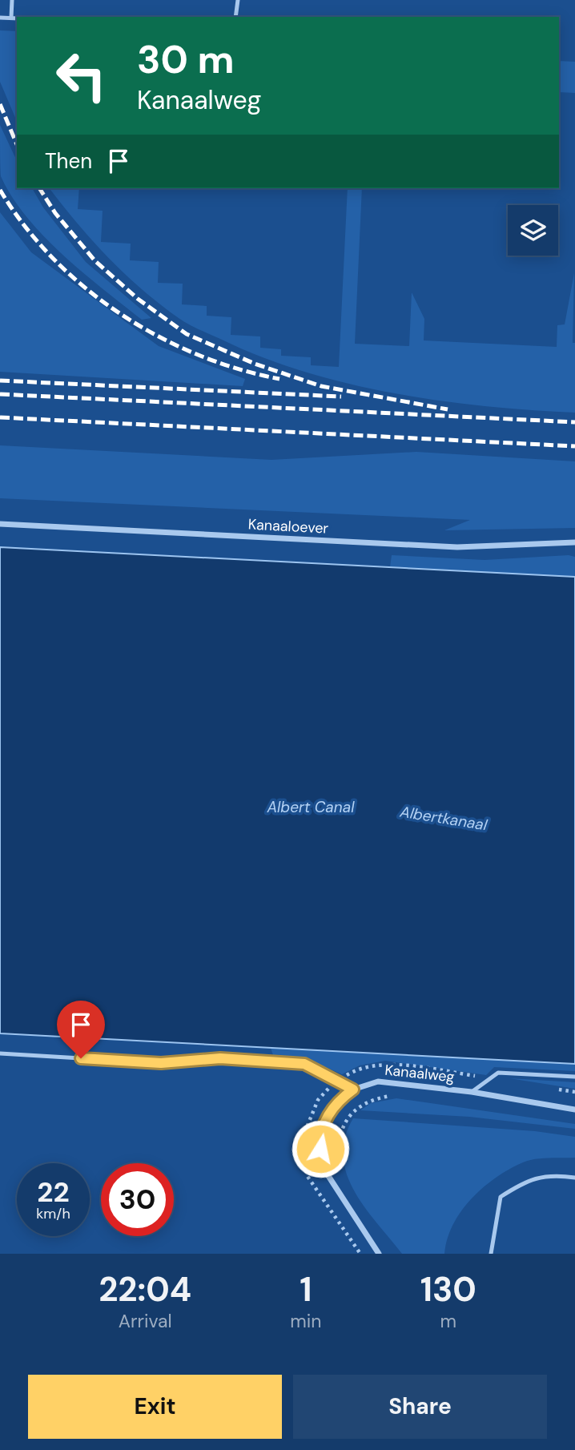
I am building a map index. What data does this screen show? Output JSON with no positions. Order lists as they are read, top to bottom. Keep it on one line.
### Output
{"streets":{"street":["Kanaaloever","Kanaalweg"]},"water":["Albert Canal","Albertkanaal"],"page":{"turn":["30 m","Kanaalweg"],"then":"Then","speed":"22 km/h","limit":"30","eta":["22:04","Arrival","1","min","130","m"],"buttons":["Exit","Share"]}}
